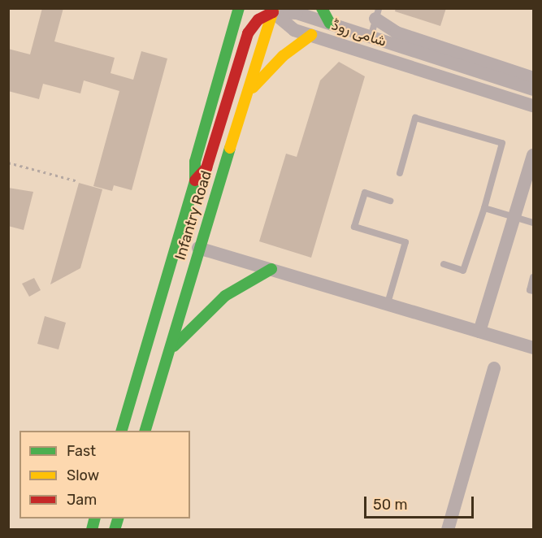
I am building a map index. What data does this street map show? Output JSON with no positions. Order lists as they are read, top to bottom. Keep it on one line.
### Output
{"streets":{"main road":["Infantry Road"],"street":["شامی روڈ"]},"crossings":[["شامی روڈ","Infantry Road"]],"legend":["Fast","Slow","Jam"],"scale_bar":"50 m"}
